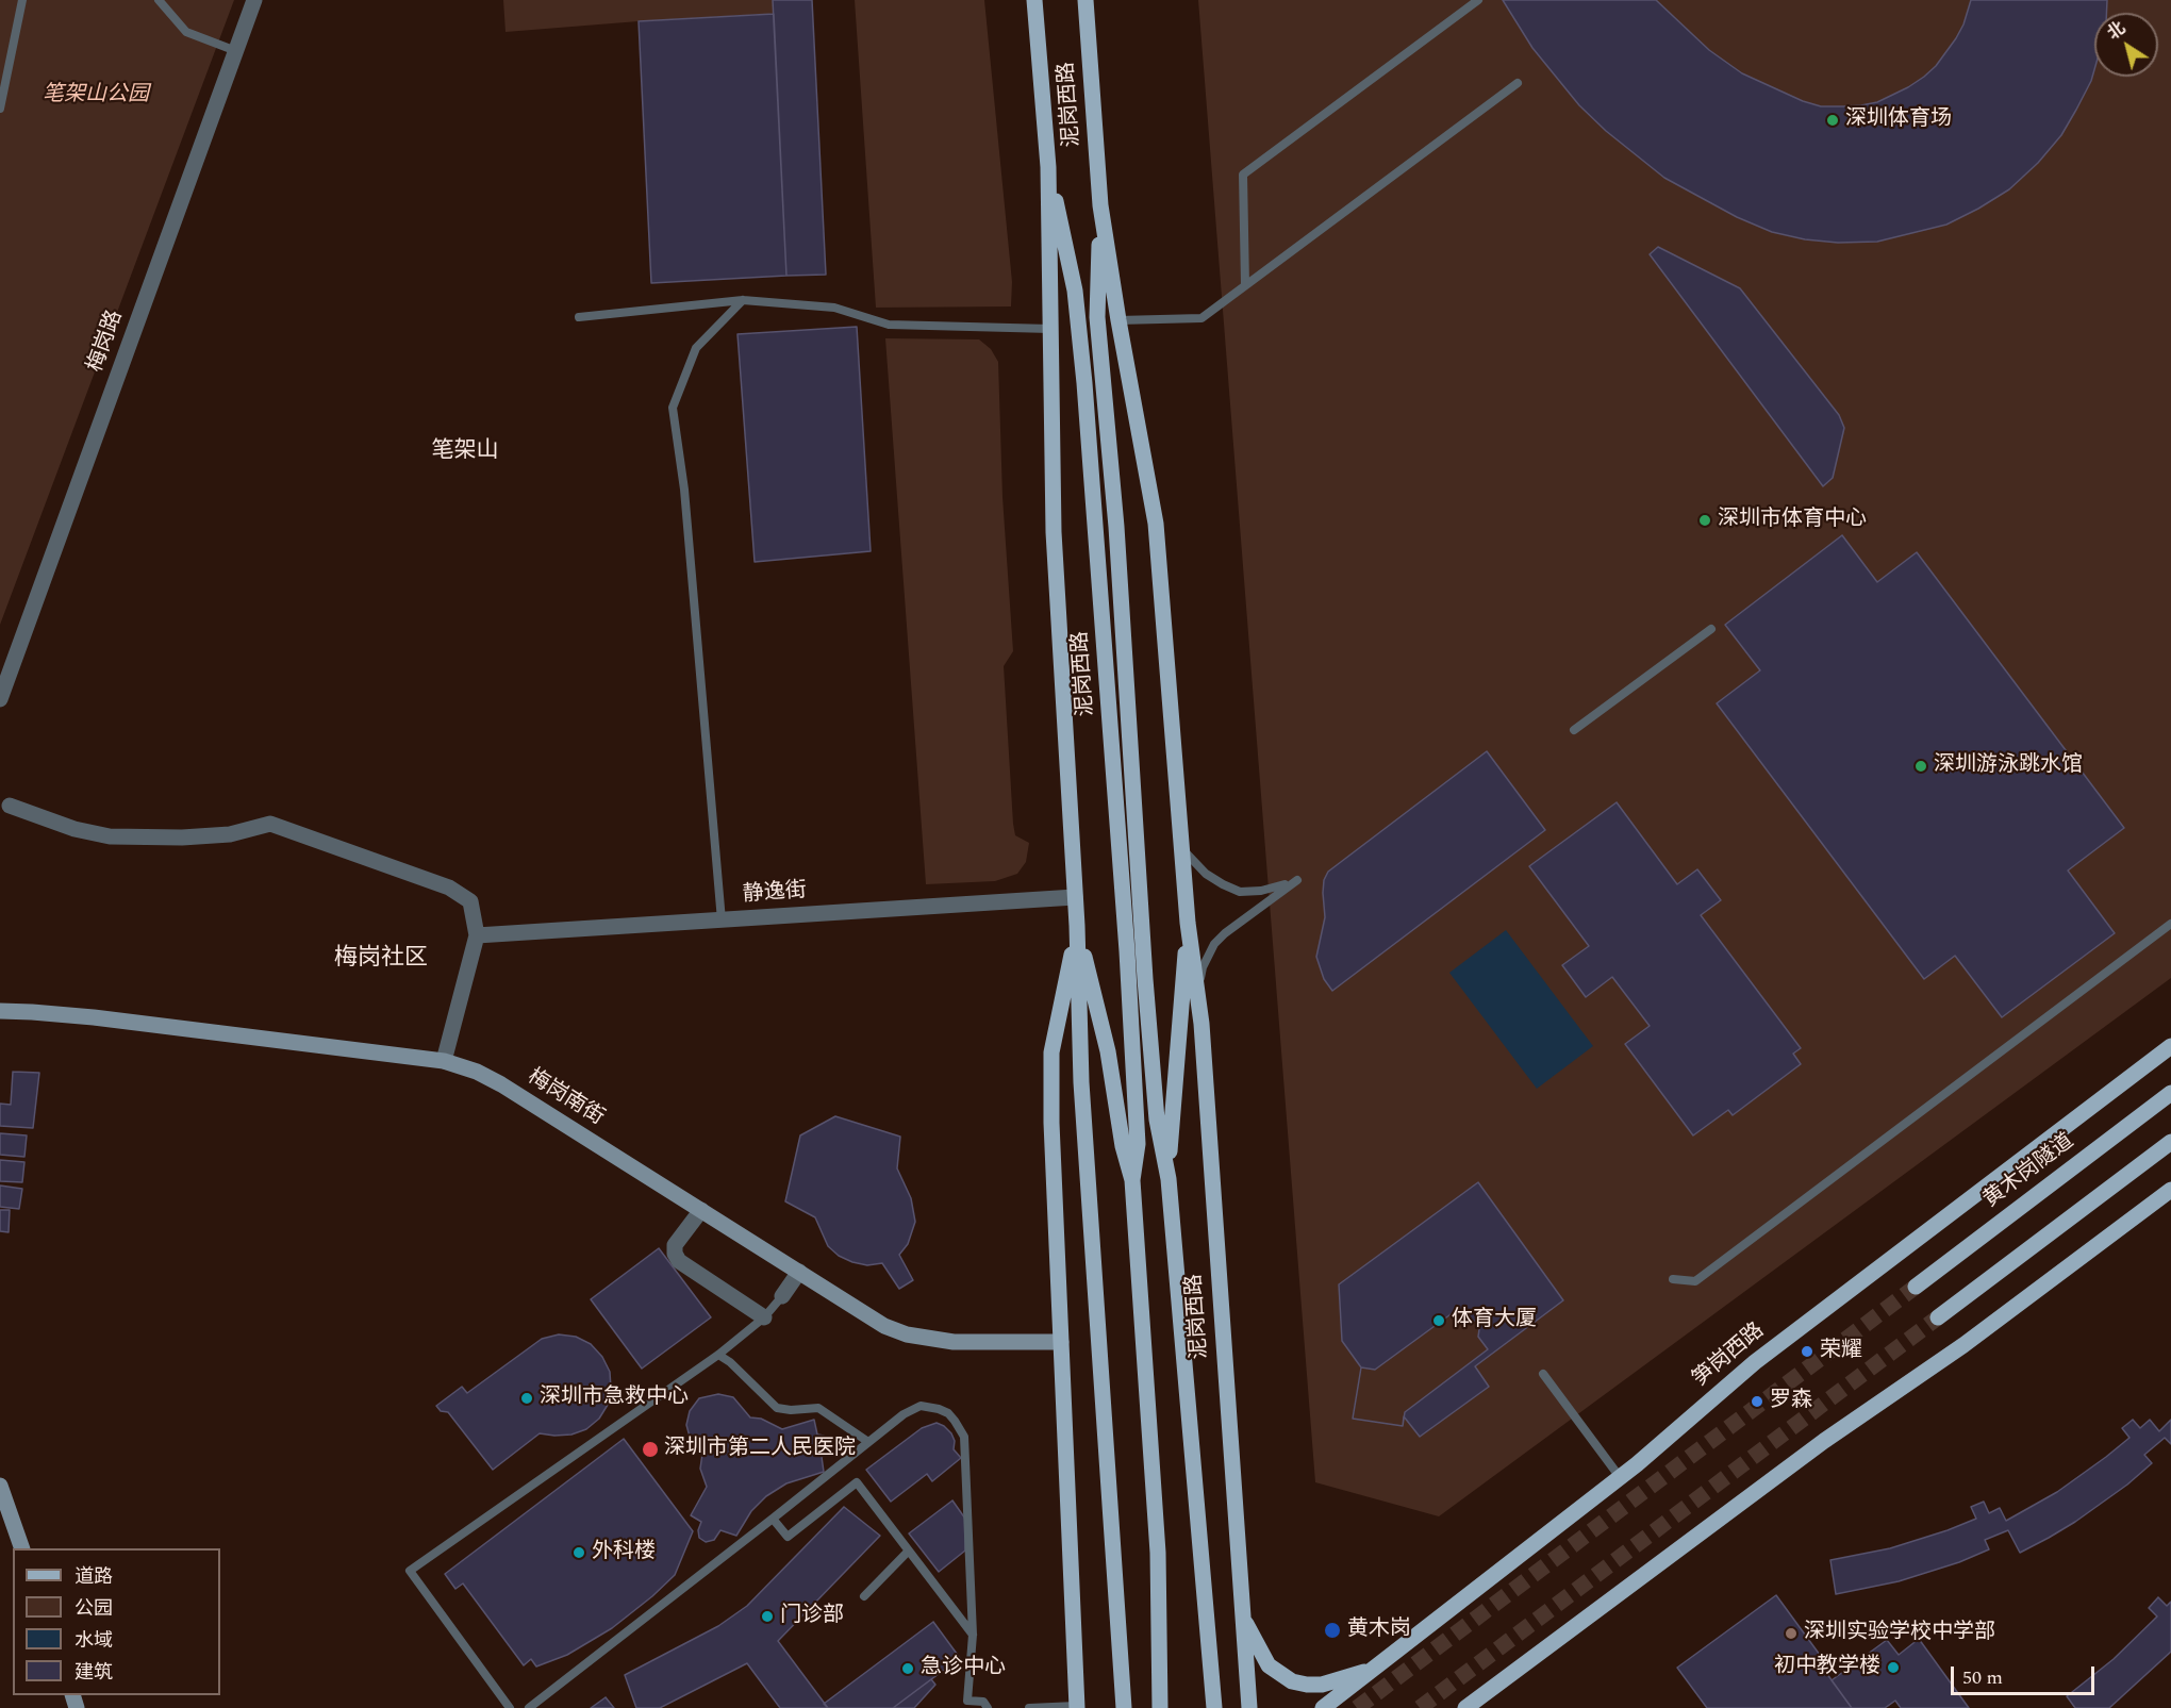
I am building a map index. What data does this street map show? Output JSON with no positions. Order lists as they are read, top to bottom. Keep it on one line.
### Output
{"streets":{"main road":["泥岗西路","黄木岗隧道","笋岗西路"],"street":["梅岗路","静逸街","梅岗南街"]},"crossings":[["泥岗西路","静逸街"]],"districts":["笔架山","梅岗社区"],"parks":["笔架山公园"],"places":["深圳体育场","深圳市体育中心","深圳游泳跳水馆","体育大厦","荣耀","深圳市急救中心","罗森","深圳市第二人民医院","外科楼","门诊部","黄木岗","深圳实验学校中学部","初中教学楼","急诊中心"],"legend":["道路","公园","水域","建筑"],"scale_bar":"50 m","north":"top left"}
